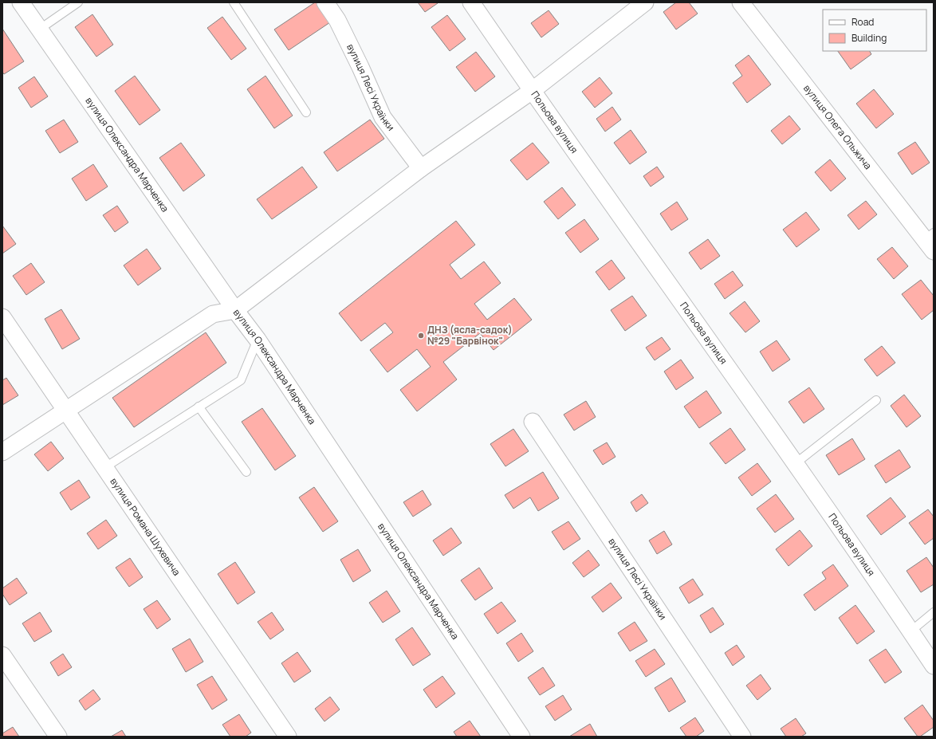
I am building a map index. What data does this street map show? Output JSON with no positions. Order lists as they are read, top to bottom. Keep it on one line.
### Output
{"streets":{"street":["вулиця Лесі Українки","Польова вулиця","вулиця Олега Ольжича","вулиця Олександра Марченка","вулиця Романа Шухевича"]},"places":["ДНЗ (ясла-садок) №29 \"Барвінок\""],"legend":["Road","Building"]}
